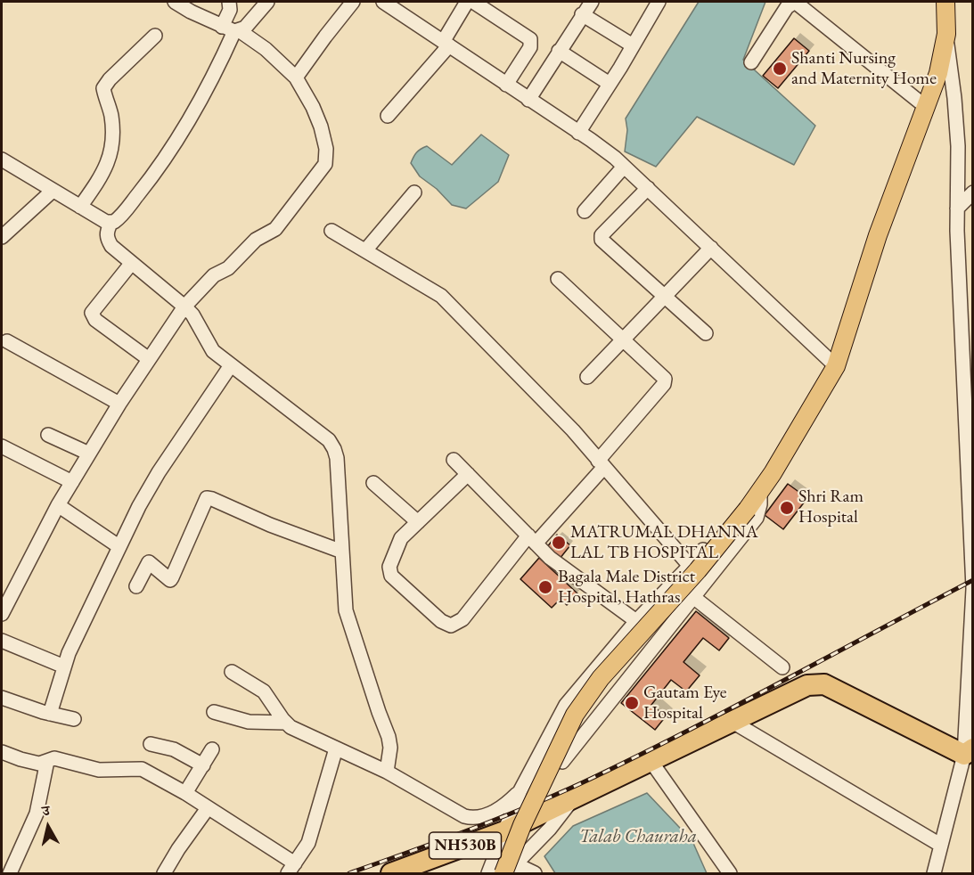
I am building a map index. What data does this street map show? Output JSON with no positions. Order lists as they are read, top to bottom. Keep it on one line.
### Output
{"streets":{"highway":["NH530B"]},"water":["Talab Chauraha"],"places":["Shanti Nursing and Maternity Home","Shri Ram Hospital","MATRUMAL DHANNA LAL TB HOSPITAL","Bagala Male District Hospital, Hathras","Gautam Eye Hospital"],"north":"top"}
